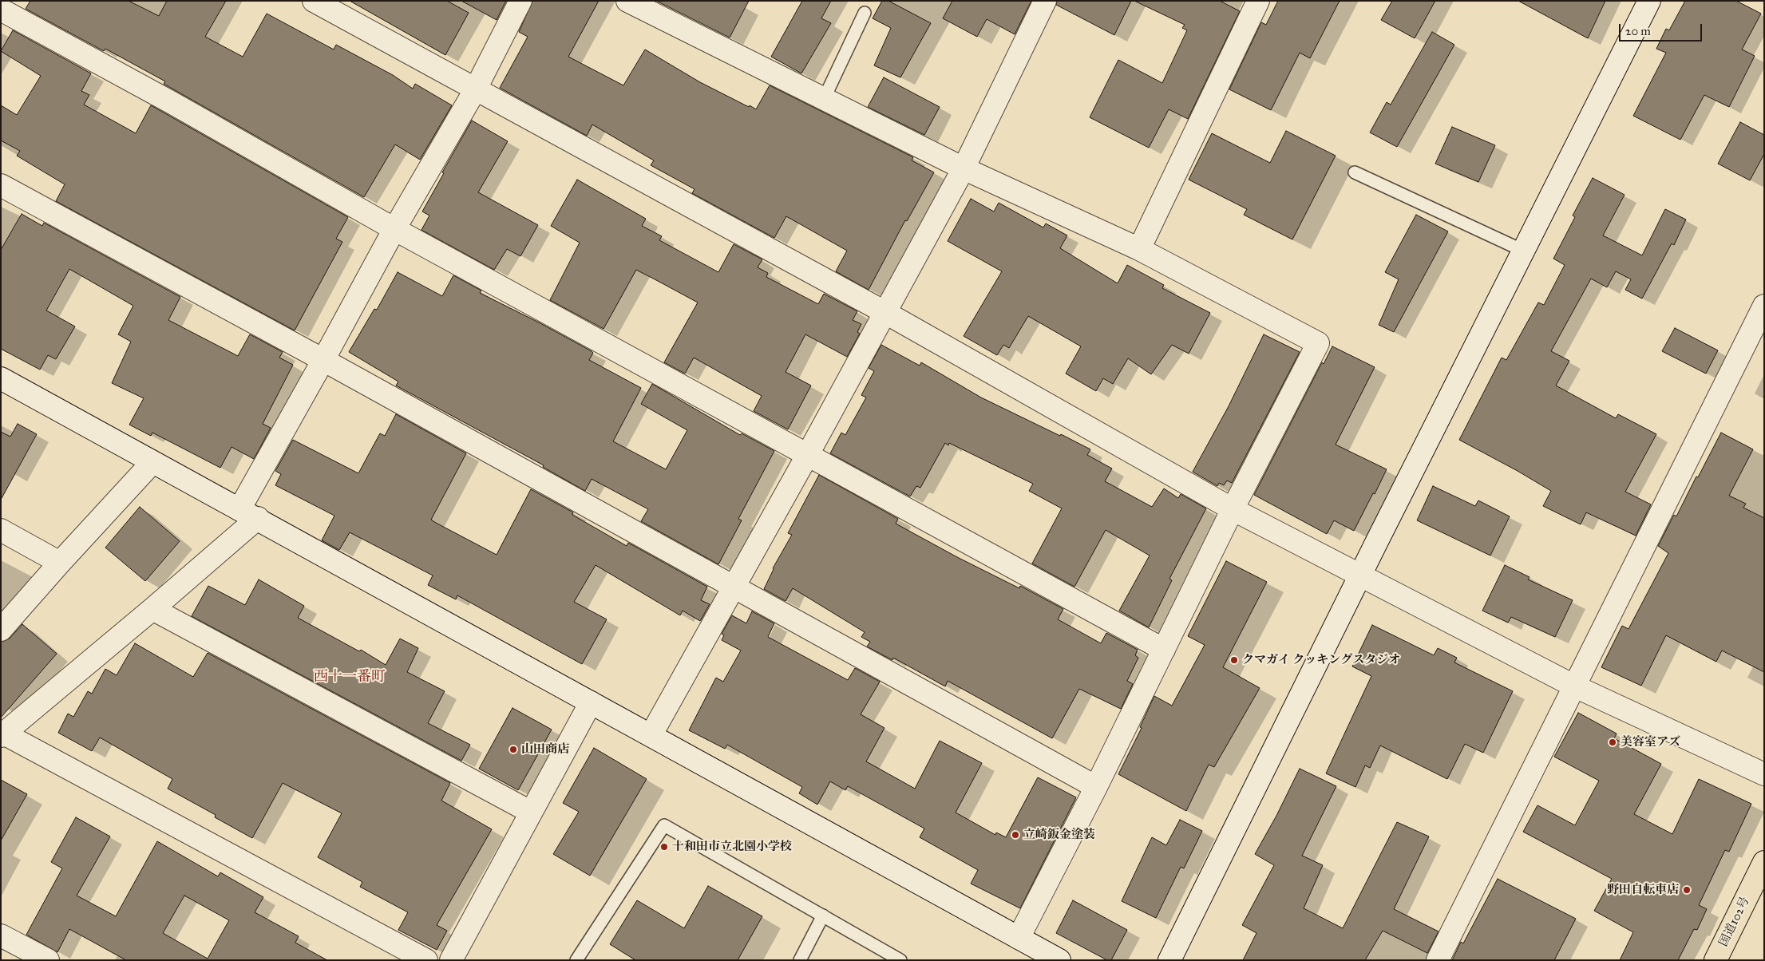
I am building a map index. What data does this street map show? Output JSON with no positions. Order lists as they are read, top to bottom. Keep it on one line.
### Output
{"streets":{"highway":["国道102号"]},"districts":["西十一番町"],"places":["クマガイ クッキングスタジオ","美容室アズ","山田商店","立崎鈑金塗装","十和田市立北園小学校","野田自転車店"],"scale_bar":"20 m"}
